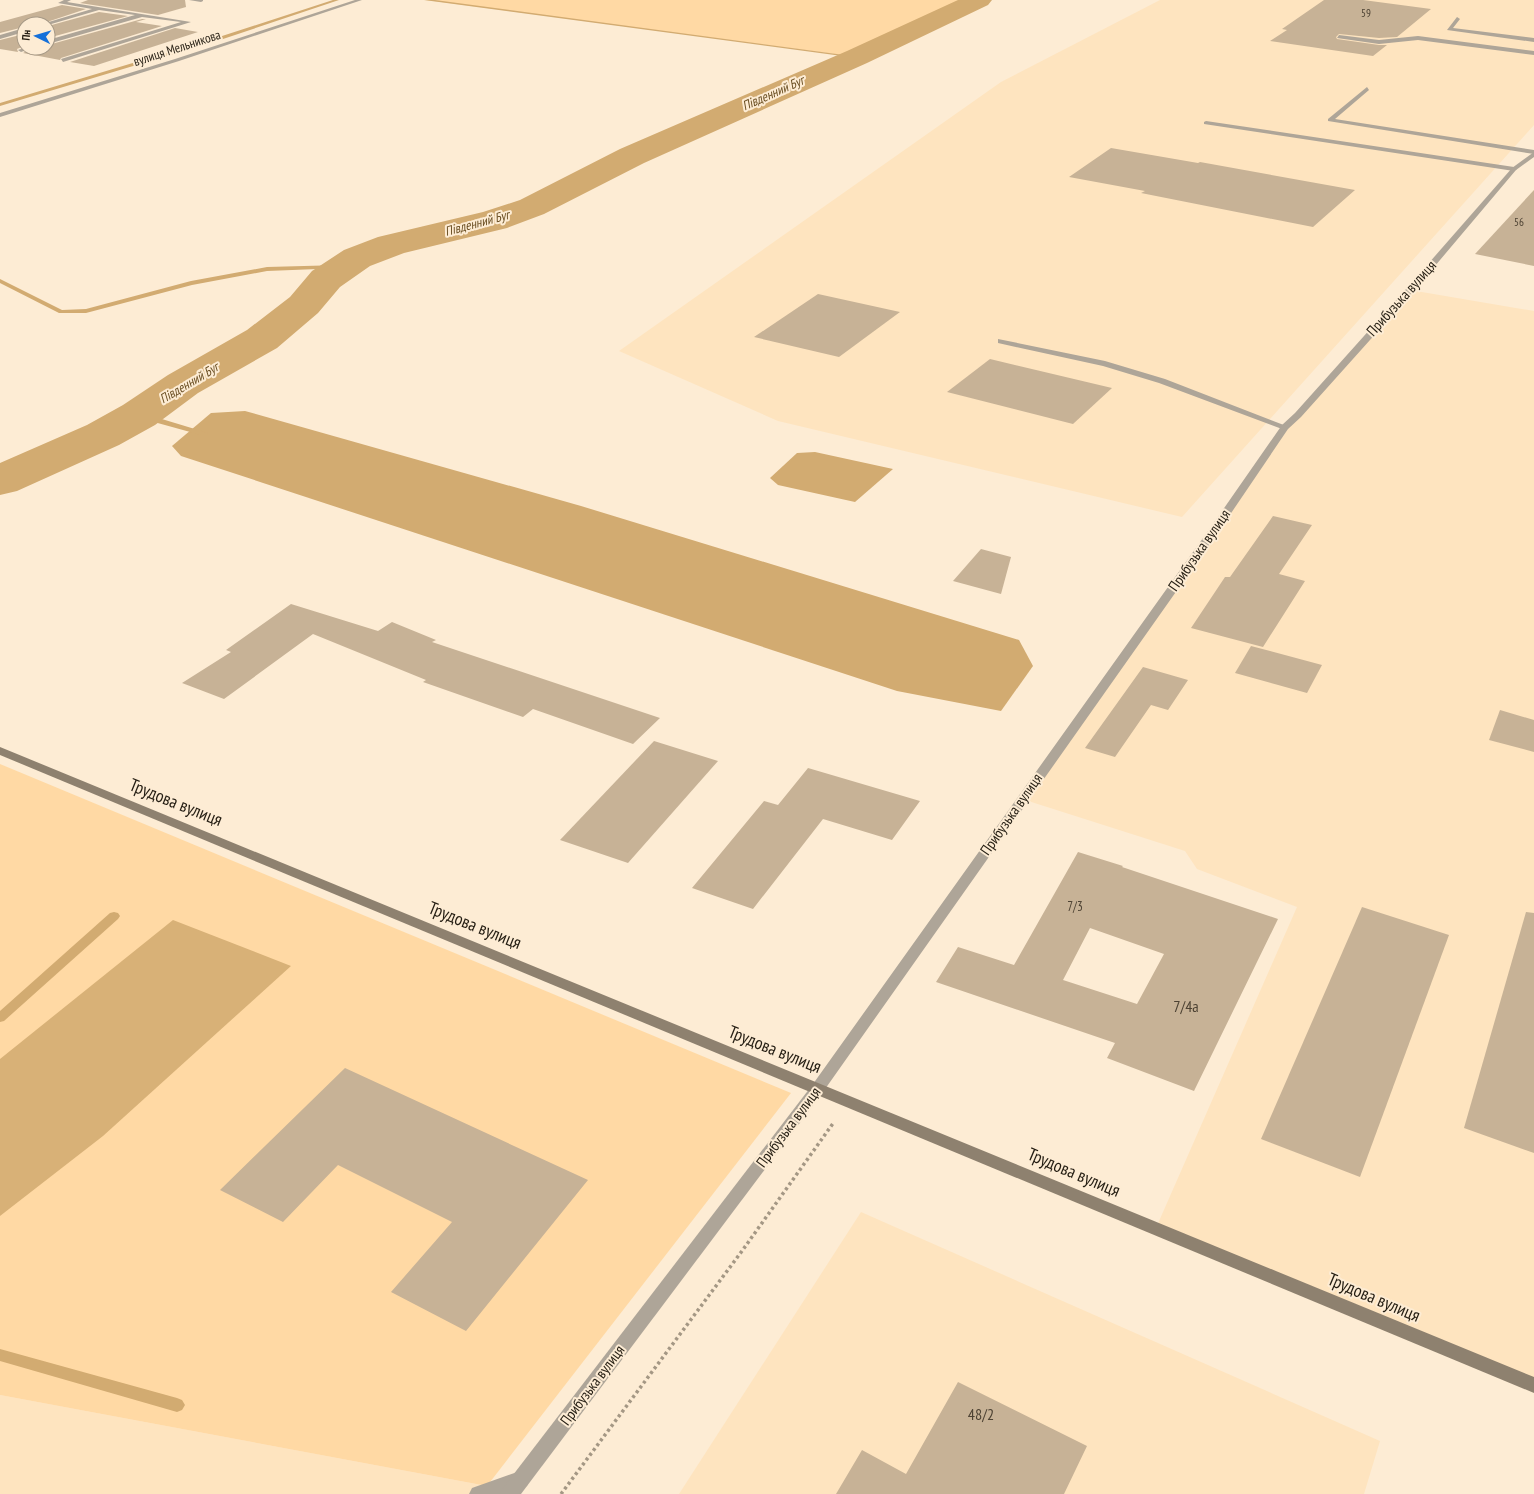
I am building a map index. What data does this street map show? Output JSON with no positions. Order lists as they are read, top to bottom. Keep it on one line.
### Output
{"streets":{"main road":["Трудова вулиця"],"street":["вулиця Мельникова","Прибузька вулиця"]},"crossings":[["Прибузька вулиця","Трудова вулиця"]],"water":["Південний Буг"],"house_numbers":["59","56","7/3","7/4а","48/2"],"north":"left"}
